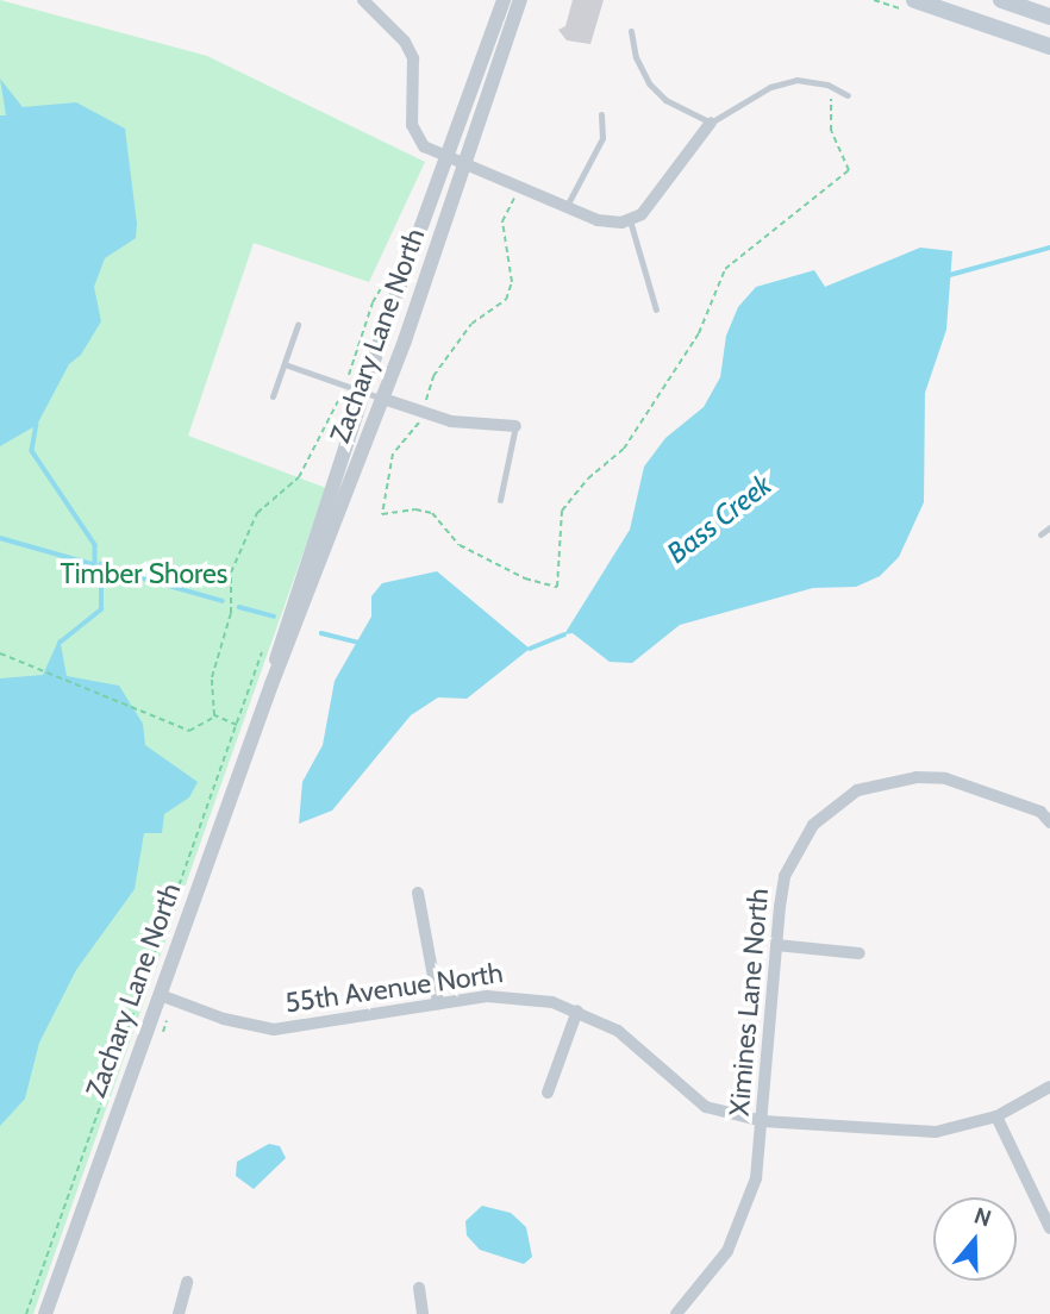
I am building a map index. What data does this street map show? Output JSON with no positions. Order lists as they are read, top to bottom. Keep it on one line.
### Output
{"streets":{"street":["Zachary Lane North","55th Avenue North","Ximines Lane North"]},"crossings":[["Zachary Lane North","55th Avenue North"],["55th Avenue North","Ximines Lane North"]],"water":["Bass Creek"],"parks":["Timber Shores"],"north":"top"}
